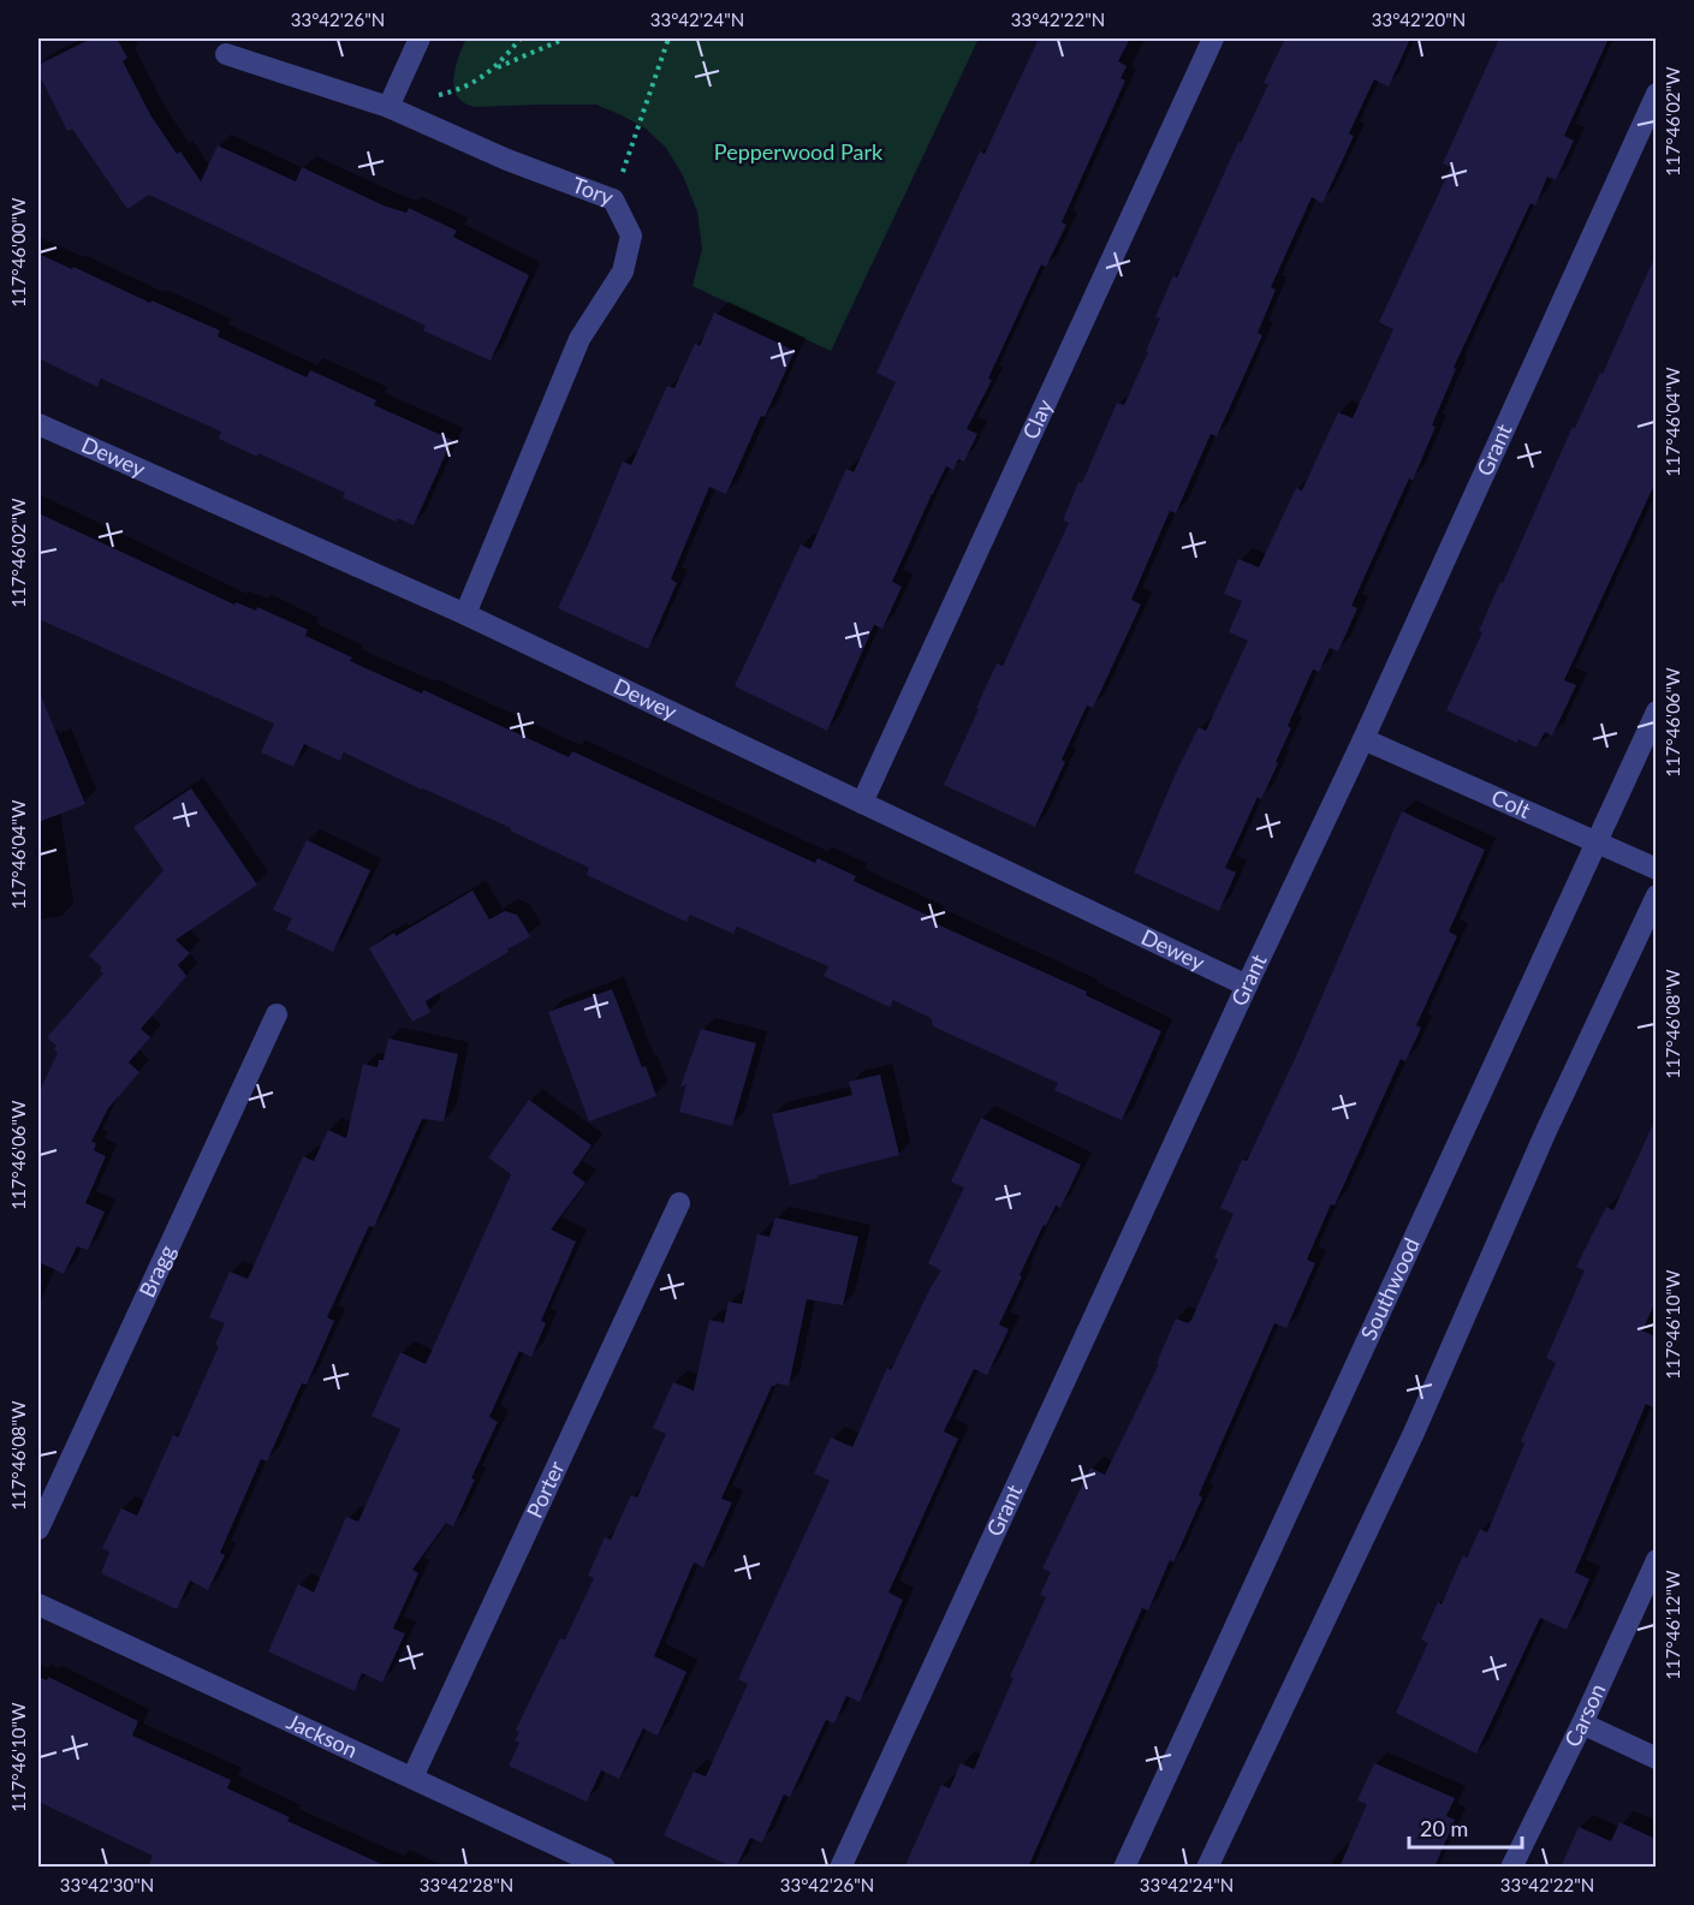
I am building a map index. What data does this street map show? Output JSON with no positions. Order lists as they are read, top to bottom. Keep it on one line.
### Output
{"streets":{"street":["Tory","Clay","Grant","Dewey","Colt","Bragg","Southwood","Porter","Carson","Jackson"]},"crossings":[["Tory","Dewey"],["Clay","Dewey"],["Grant","Dewey"],["Grant","Colt"],["Colt","Southwood"],["Porter","Jackson"]],"parks":["Pepperwood Park"],"scale_bar":"20 m","coordinates":["33°42'26\"N","33°42'24\"N","33°42'22\"N","33°42'20\"N","117°46'02\"W","117°46'00\"W","117°46'04\"W","117°46'06\"W","117°46'08\"W","117°46'10\"W","117°46'12\"W","33°42'30\"N","33°42'28\"N"]}
